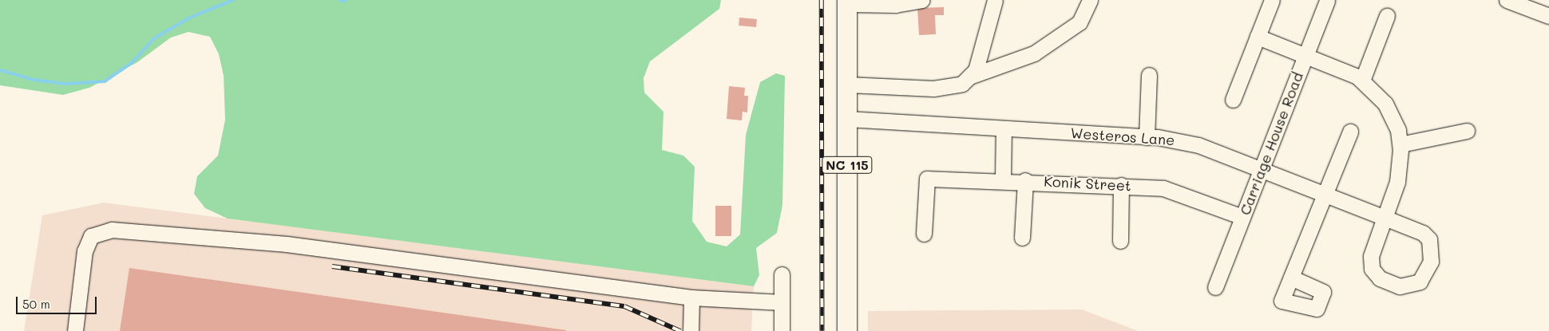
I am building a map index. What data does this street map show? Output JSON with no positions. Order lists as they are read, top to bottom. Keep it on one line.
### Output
{"streets":{"main road":["NC 115"],"street":["Westeros Lane","Carriage House Road","Konik Street"]},"crossings":[["Westeros Lane","Carriage House Road"],["Westeros Lane","NC 115"],["Carriage House Road","Konik Street"]],"scale_bar":"50 m"}
